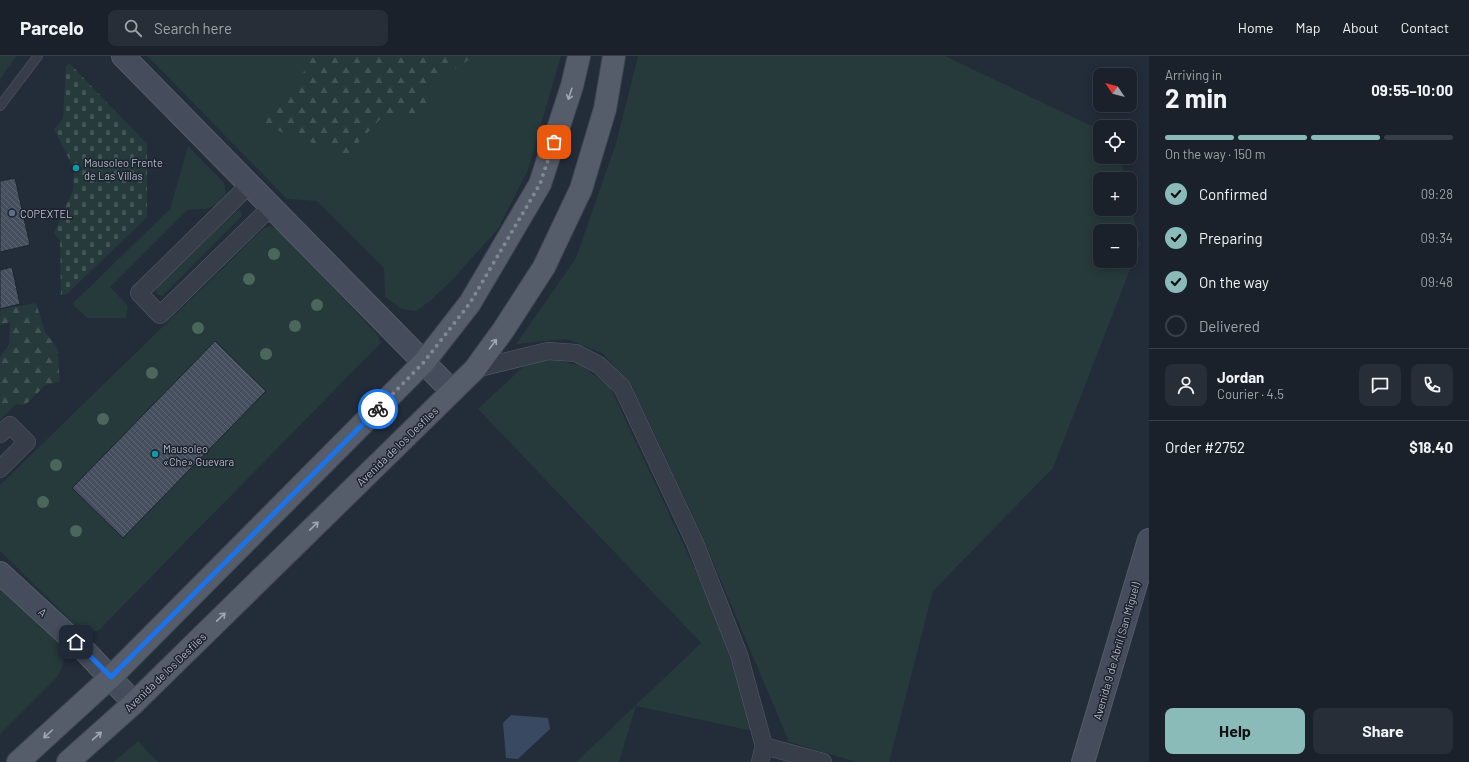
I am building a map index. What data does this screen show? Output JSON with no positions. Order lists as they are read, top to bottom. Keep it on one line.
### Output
{"streets":{"main road":["Avenida de los Desfiles"],"street":["A","Avenida 9 de Abril (San Miguel)"]},"crossings":[["Avenida de los Desfiles","A"]],"places":["Mausoleo Frente de Las Villas","COPEXTEL","Mausoleo «Che» Guevara"],"north":"top left","page":{"header":"Parcelo","search":"Search here","nav":["Home","Map","About","Contact"],"heading":["2 min","Arriving in","09:55–10:00"],"panel":["Jordan","Courier · 4.5","Order #2752","$18.40"],"map_buttons":["+","−"],"bar":"On the way · 150 m","list":[["Confirmed","09:28"],["Preparing","09:34"],["On the way","09:48"],"Delivered"],"buttons":["Help","Share"]}}
